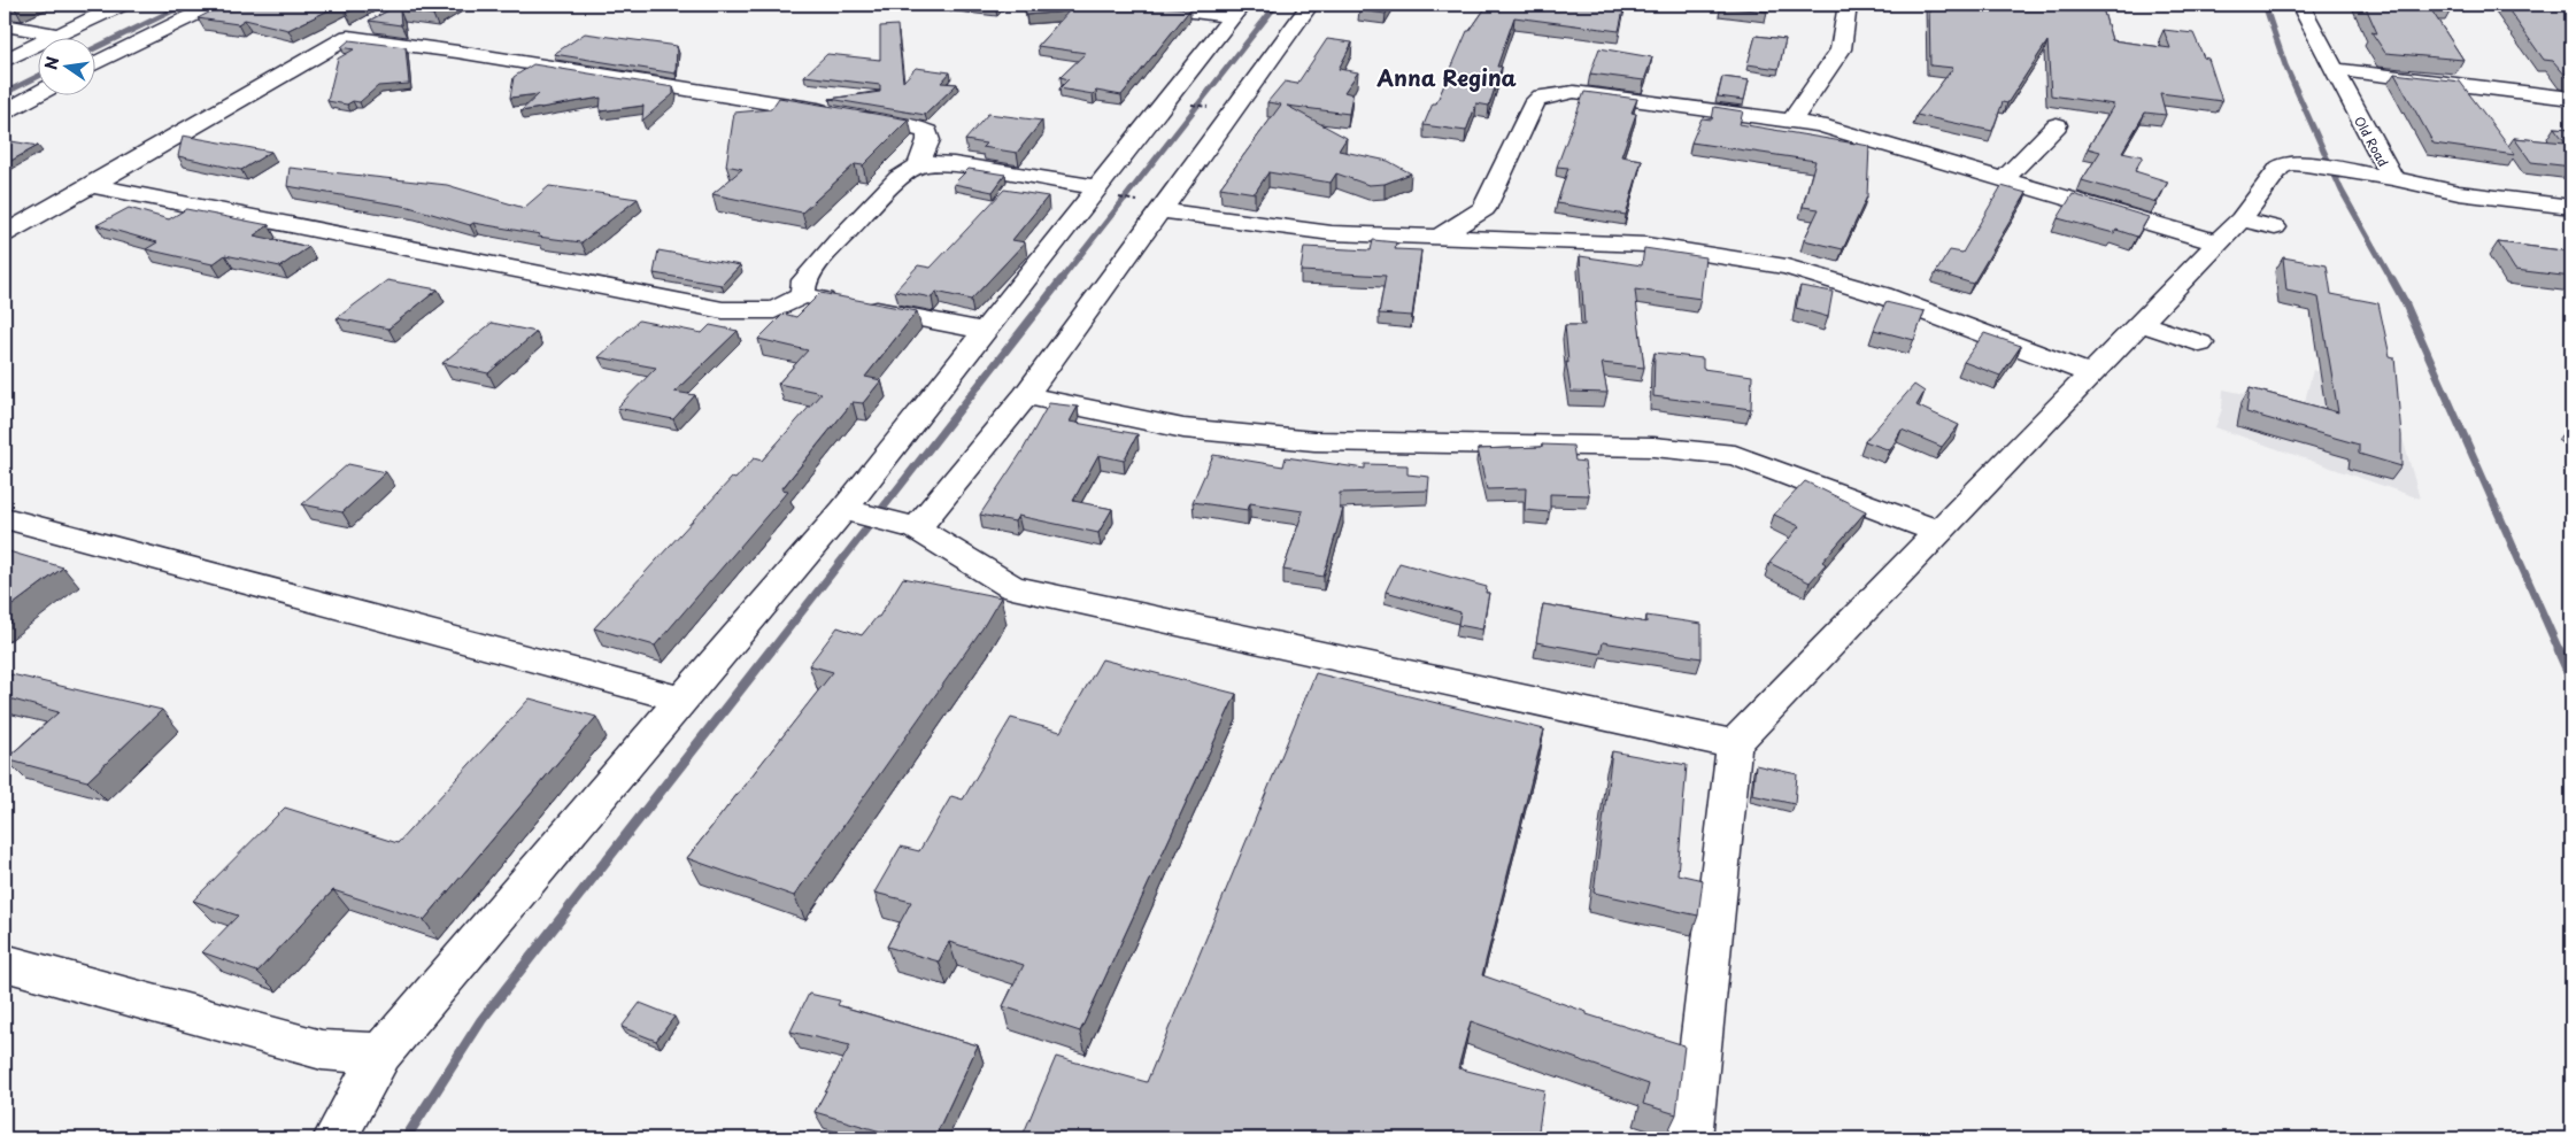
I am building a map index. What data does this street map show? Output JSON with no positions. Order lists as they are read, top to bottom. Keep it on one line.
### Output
{"streets":{"street":["Old Road"]},"districts":["Anna Regina"],"north":"left"}
